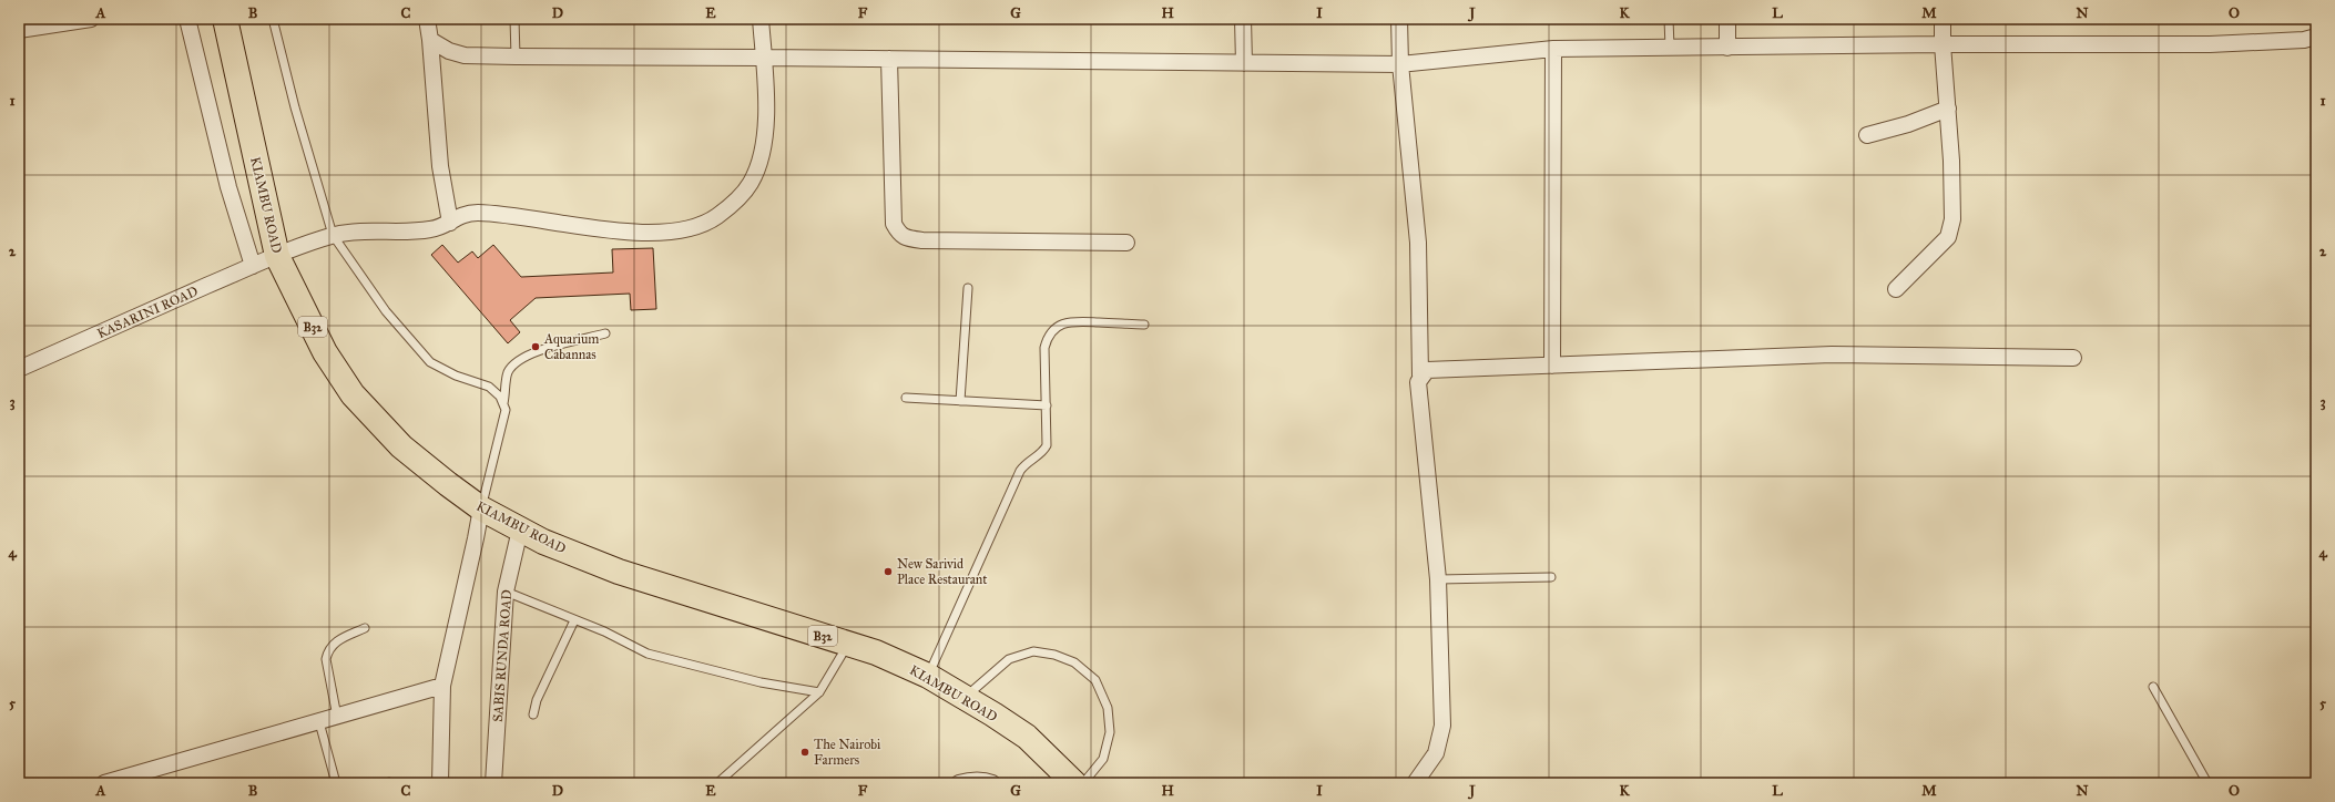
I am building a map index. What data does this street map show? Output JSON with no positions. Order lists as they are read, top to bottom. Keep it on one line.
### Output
{"streets":{"highway":["KIAMBU ROAD","B32"],"street":["KASARINI ROAD","SABIS RUNDA ROAD"]},"crossings":[["KIAMBU ROAD","KASARINI ROAD"],["KIAMBU ROAD","SABIS RUNDA ROAD"]],"places":["Aquarium Cabannas","New Sarivid Place Restaurant","The Nairobi Farmers"],"grid":{"columns":["A","B","C","D","E","F","G","H","I","J","K","L","M","N","O"],"rows":["1","2","3","4","5"]}}
